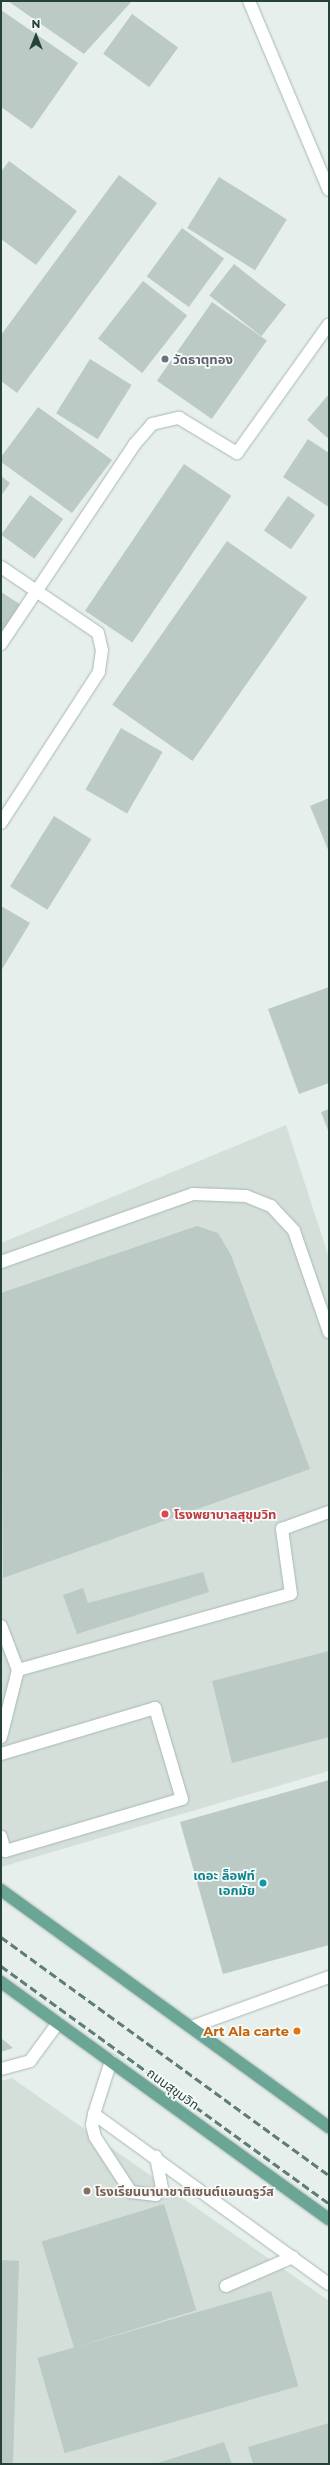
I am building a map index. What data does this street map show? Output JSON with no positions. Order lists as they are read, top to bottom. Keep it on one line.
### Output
{"streets":{"main road":["ถนนสุขุมวิท"]},"places":["วัดธาตุทอง","โรงพยาบาลสุขุมวิท","เดอะ ล็อฟท์ เอกมัย","Art Ala carte","โรงเรียนนานาชาติเซนต์แอนดรูว์ส"],"north":"top"}
